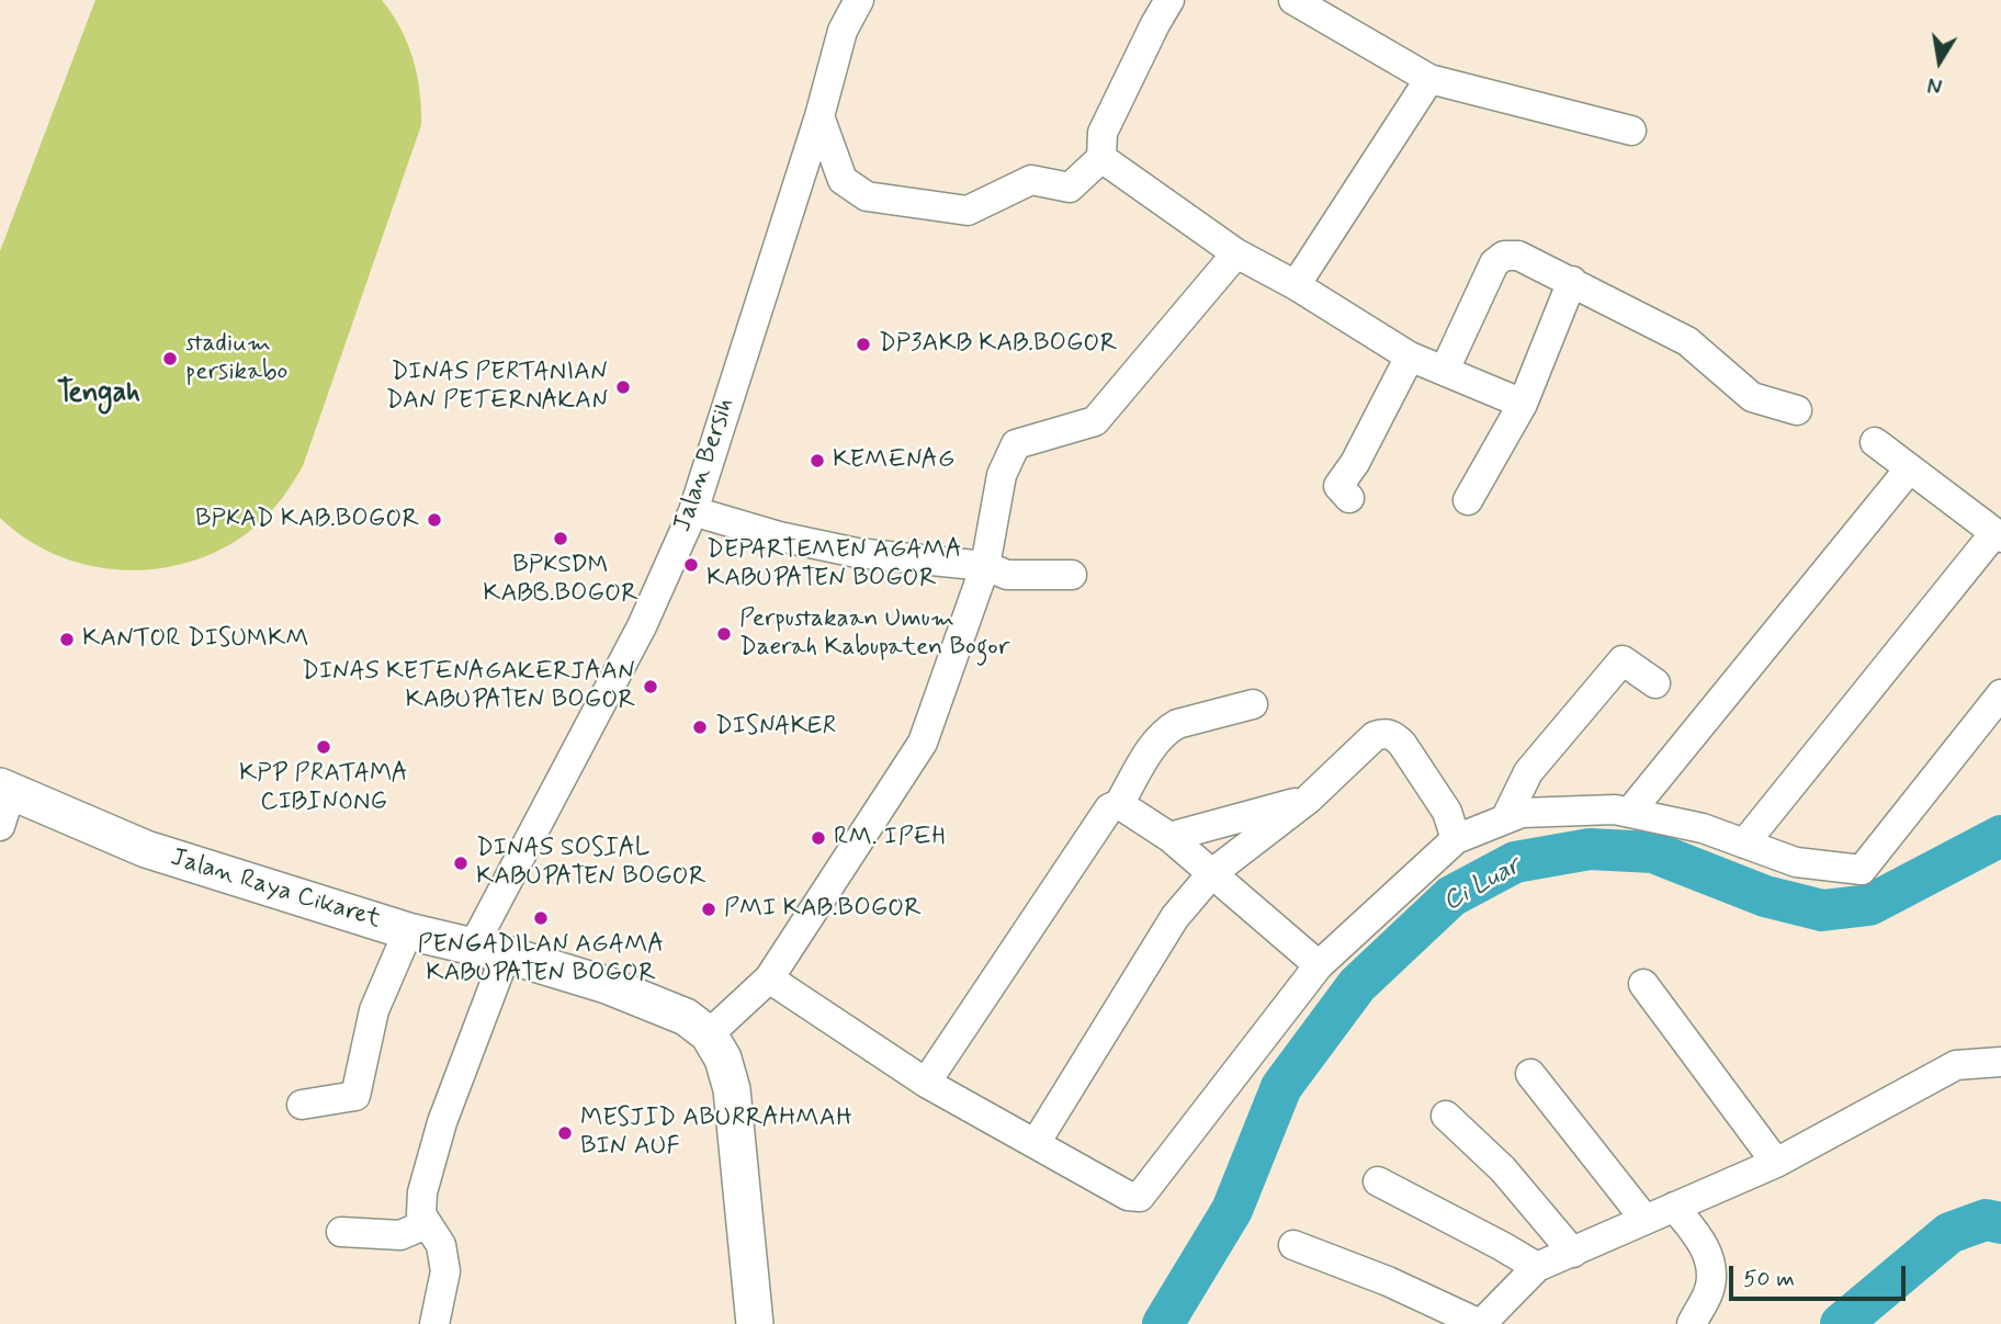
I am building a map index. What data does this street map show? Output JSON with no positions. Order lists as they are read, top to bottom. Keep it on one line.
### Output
{"streets":{"main road":["Jalan Raya Cikaret"],"street":["Jalan Bersih"]},"crossings":[["Jalan Bersih","Jalan Raya Cikaret"]],"districts":["Tengah"],"water":["Ci Luar"],"places":["DP3AKB KAB.BOGOR","stadium persikabo","DINAS PERTANIAN DAN PETERNAKAN","KEMENAG","BPKAD KAB.BOGOR","BPKSDM KABB.BOGOR","DEPARTEMEN AGAMA KABUPATEN BOGOR","Perpustakaan Umum Daerah Kabupaten Bogor","KANTOR DISUMKM","DINAS KETENAGAKERJAAN KABUPATEN BOGOR","DISNAKER","KPP PRATAMA CIBINONG","RM. IPEH","DINAS SOSIAL KABUPATEN BOGOR","PMI KAB.BOGOR","PENGADILAN AGAMA KABUPATEN BOGOR","MESJID ABURRAHMAH BIN AUF"],"scale_bar":"50 m","north":"bottom"}
